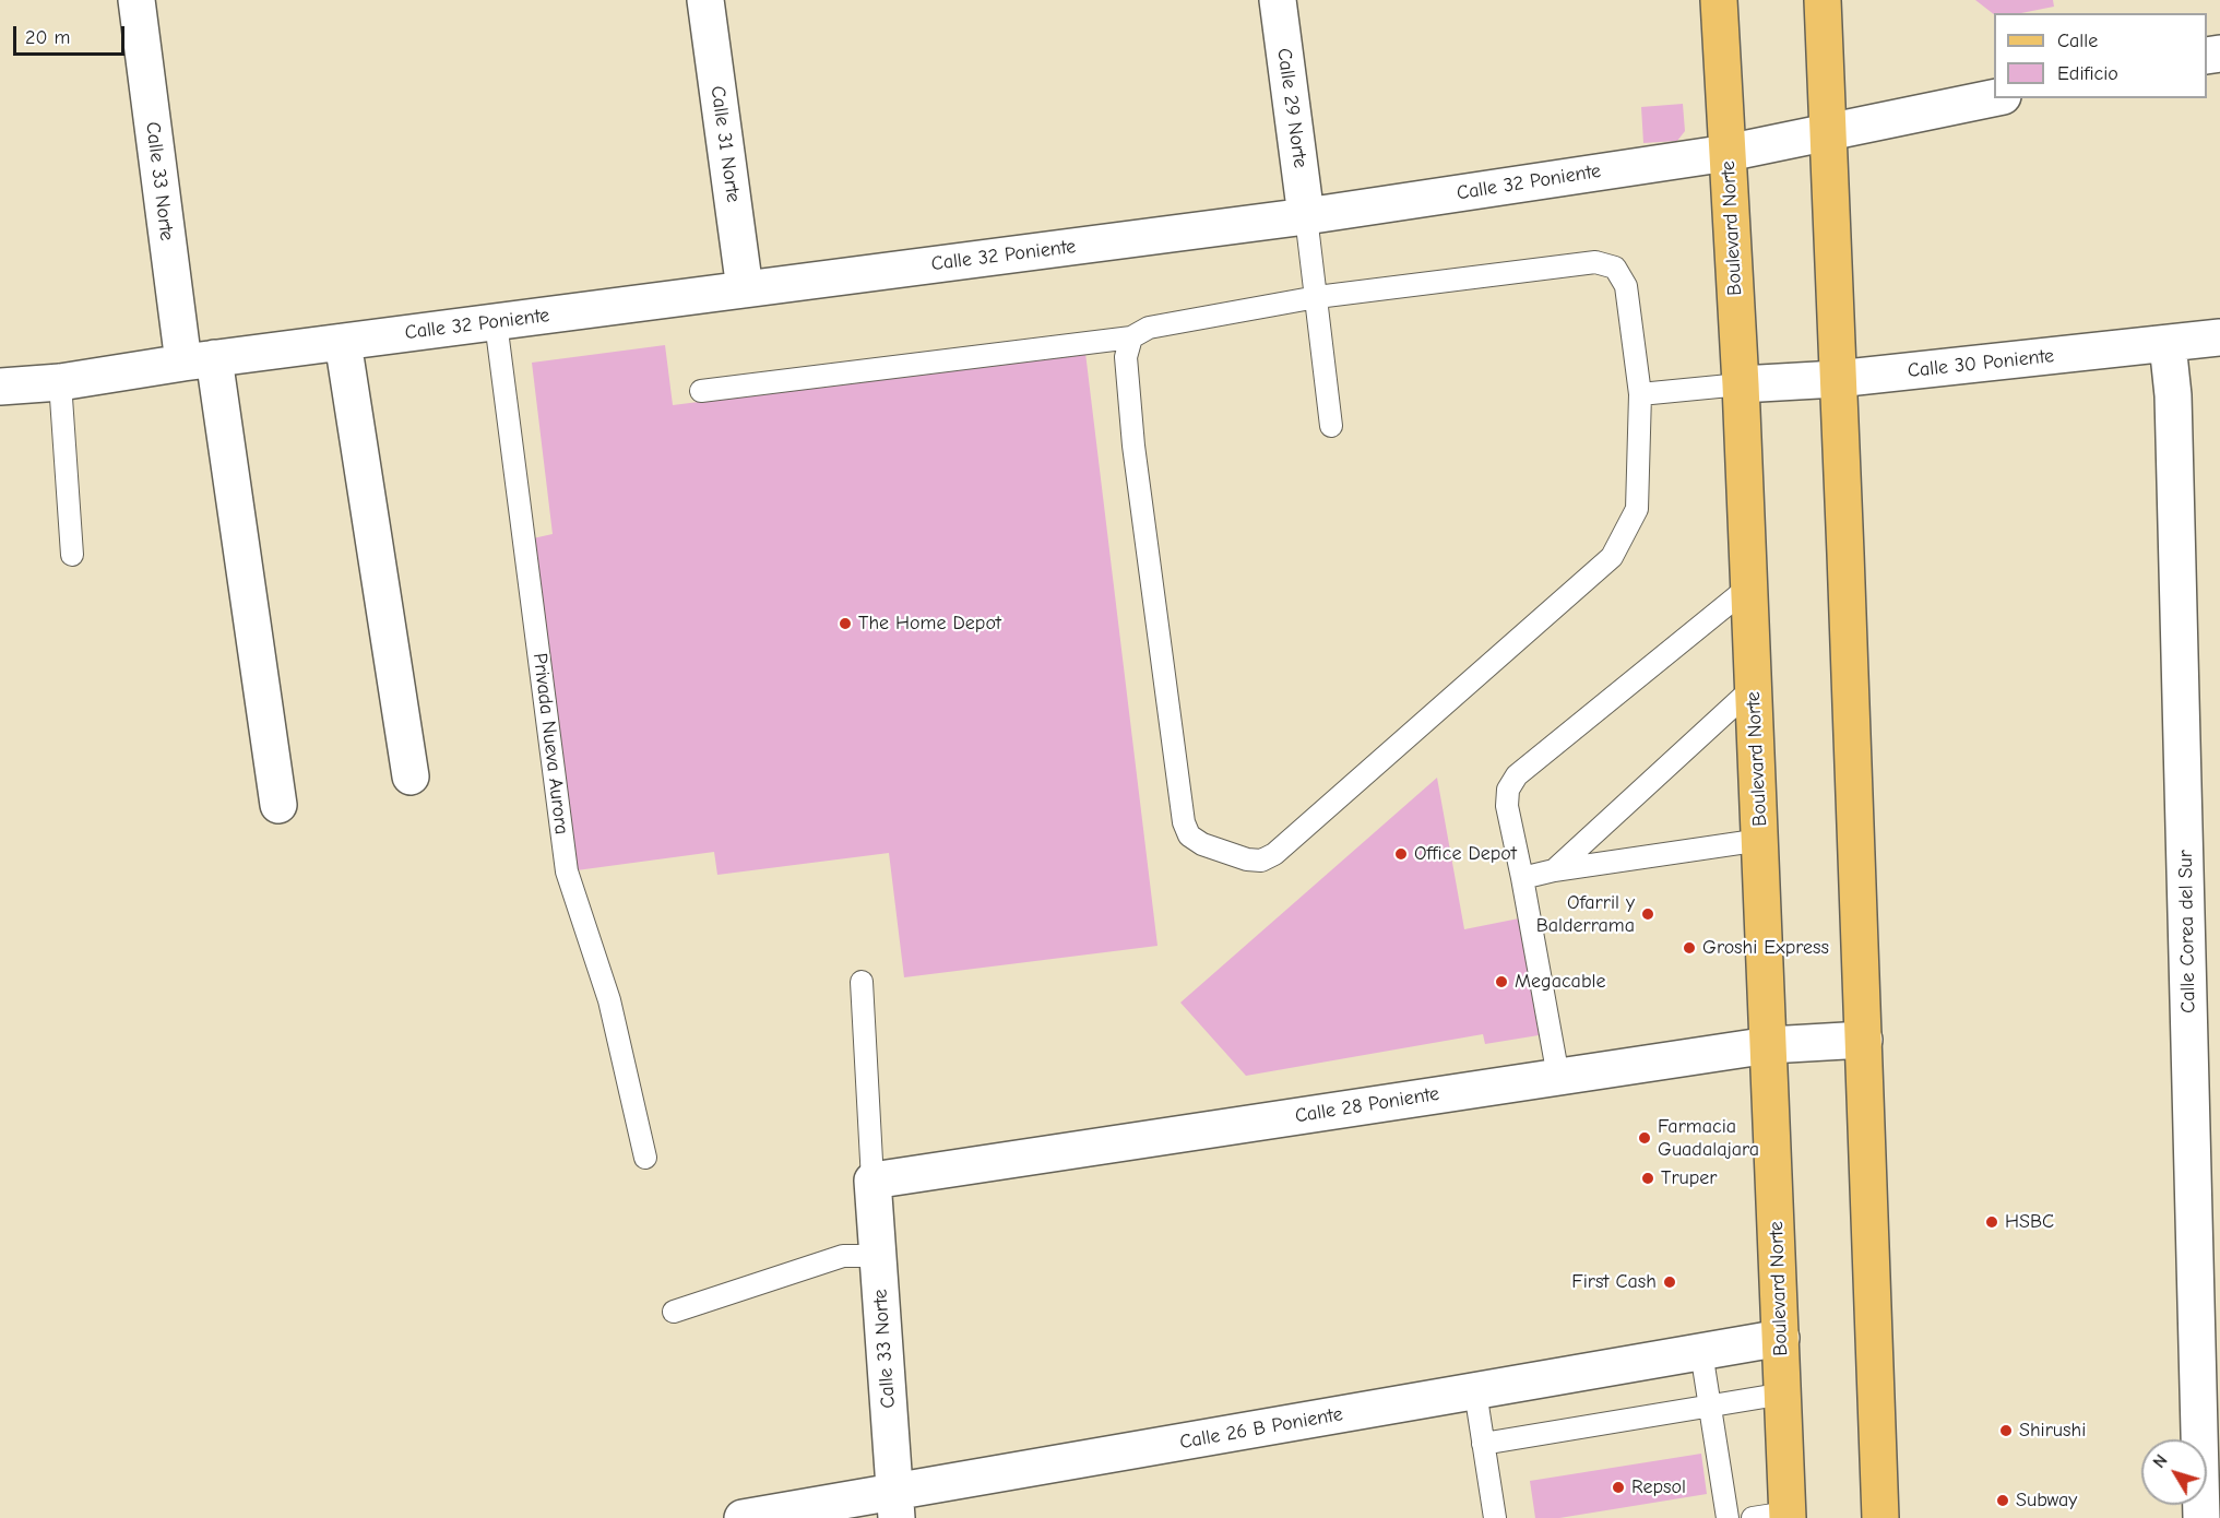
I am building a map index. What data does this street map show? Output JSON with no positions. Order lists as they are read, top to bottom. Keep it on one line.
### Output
{"streets":{"main road":["Boulevard Norte"],"street":["Calle 29 Norte","Calle 31 Norte","Calle 33 Norte","Calle 32 Poniente","Calle 30 Poniente","Calle Corea del Sur","Calle 28 Poniente","Calle 26 B Poniente"],"lane":["Privada Nueva Aurora"]},"crossings":[["Calle 29 Norte","Calle 32 Poniente"],["Calle 31 Norte","Calle 32 Poniente"],["Calle 33 Norte","Calle 32 Poniente"],["Calle 33 Norte","Calle 28 Poniente"],["Calle 33 Norte","Calle 26 B Poniente"],["Calle 32 Poniente","Boulevard Norte"],["Calle 32 Poniente","Privada Nueva Aurora"],["Boulevard Norte","Calle 30 Poniente"],["Boulevard Norte","Calle 28 Poniente"],["Boulevard Norte","Calle 26 B Poniente"],["Calle 30 Poniente","Calle Corea del Sur"]],"places":["The Home Depot","Office Depot","Ofarril y Balderrama","Groshi Express","Megacable","Farmacia Guadalajara","Truper","HSBC","First Cash","Shirushi","Repsol","Subway"],"legend":["Calle","Edificio"],"scale_bar":"20 m","north":"top left"}
